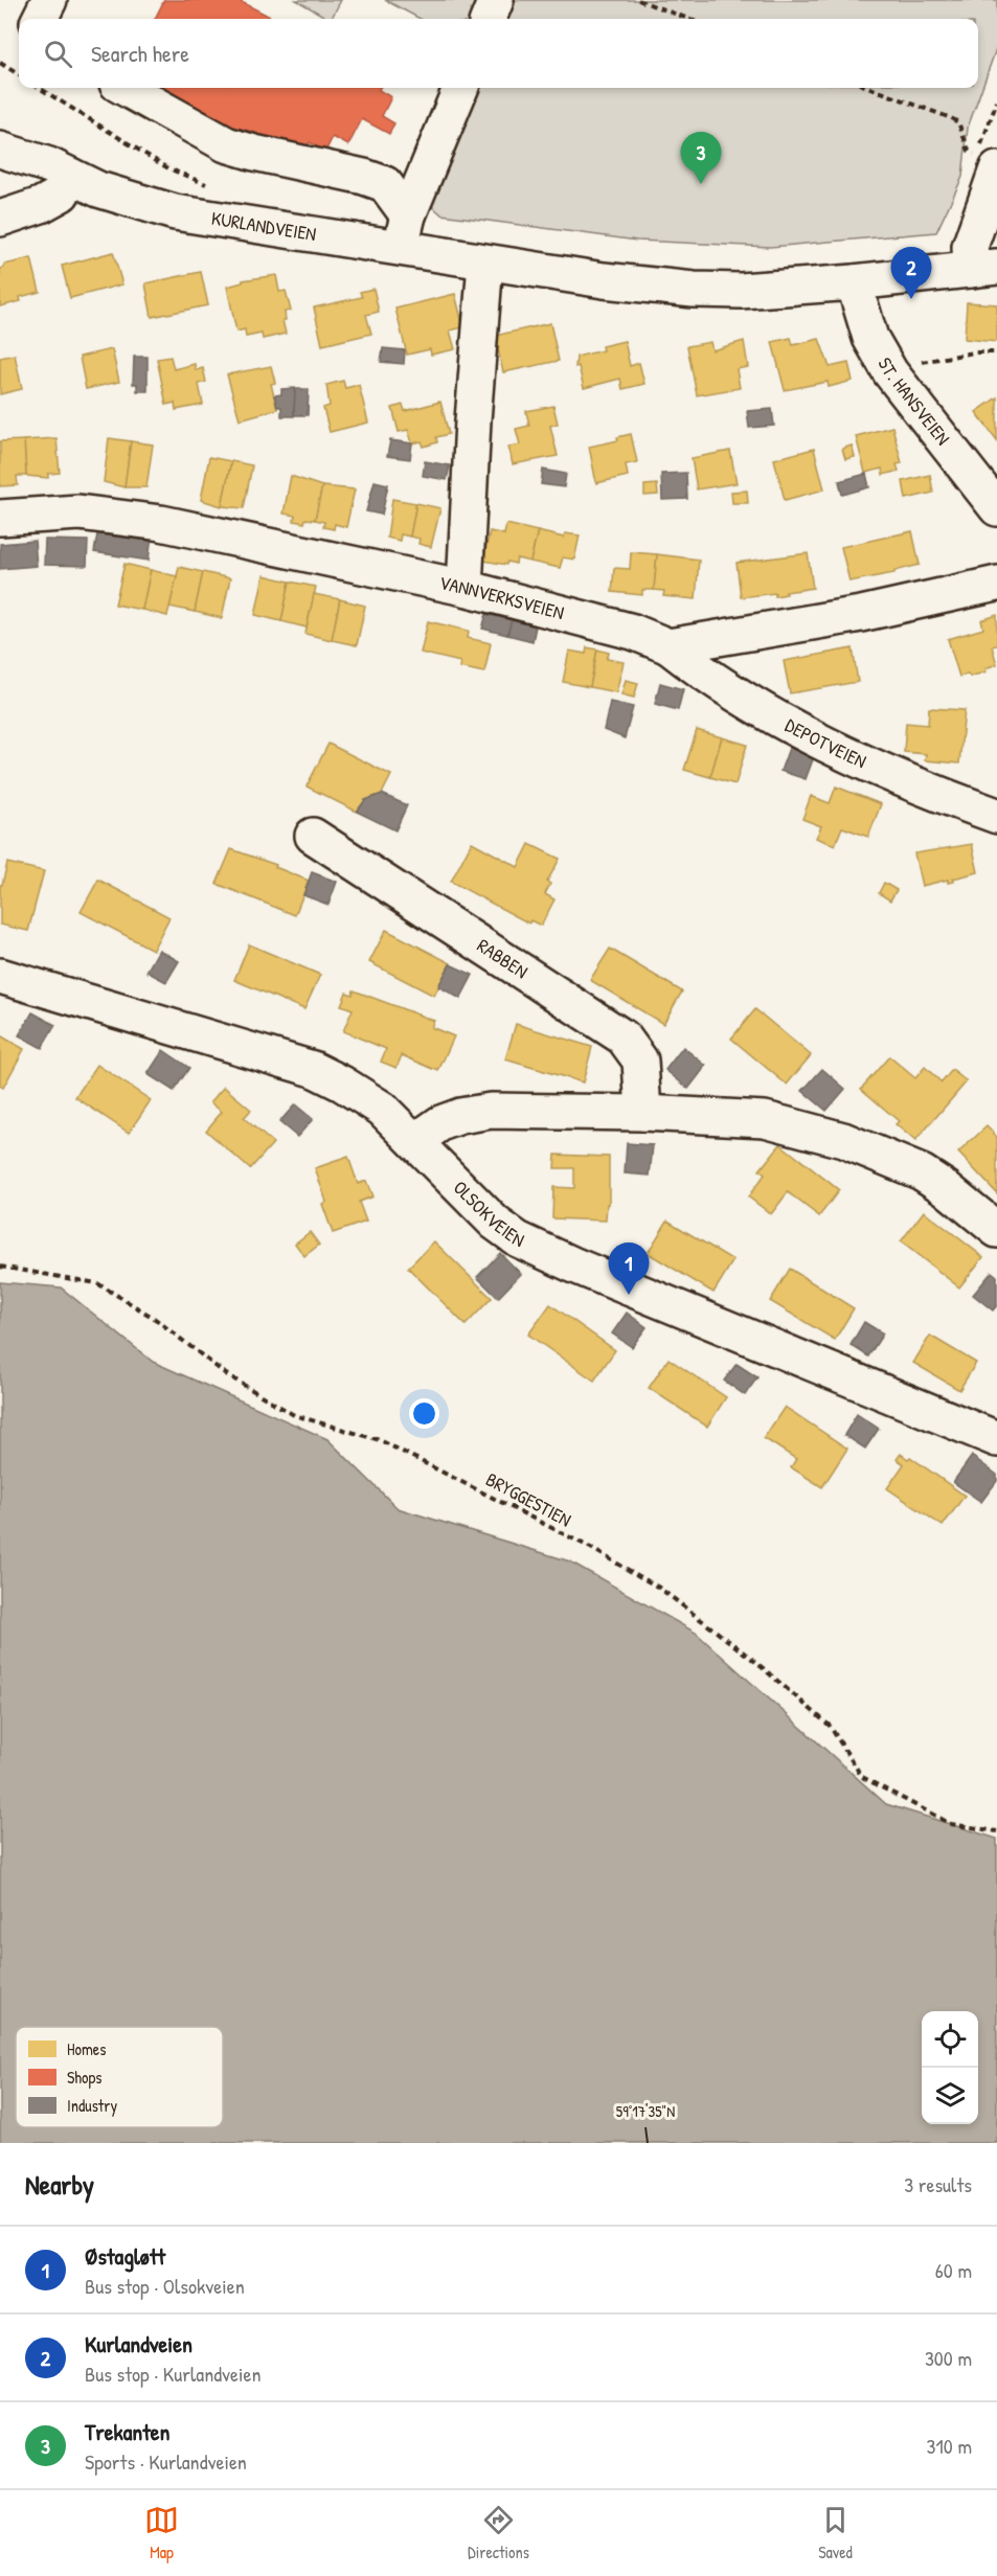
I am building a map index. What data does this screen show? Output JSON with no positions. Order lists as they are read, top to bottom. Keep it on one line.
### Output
{"streets":{"street":["KURLANDVEIEN","ST. HANSVEIEN","VANNVERKSVEIEN","DEPOTVEIEN","RABBEN","OLSOKVEIEN"],"path":["BRYGGESTIEN"]},"crossings":[["KURLANDVEIEN","ST. HANSVEIEN"],["VANNVERKSVEIEN","DEPOTVEIEN"]],"legend":["Homes","Shops","Industry"],"page":{"search":"Search here","pins":["3","2","1"],"heading":["Nearby","3 results"],"list":[{"mark":"1","name":"Østagløtt","note":"Bus stop · Olsokveien","value":"60 m"},{"mark":"2","name":"Kurlandveien","note":"Bus stop · Kurlandveien","value":"300 m"},{"mark":"3","name":"Trekanten","note":"Sports · Kurlandveien","value":"310 m"}],"nav":["Map","Directions","Saved"]},"coordinates":["59°17'35\"N"]}
